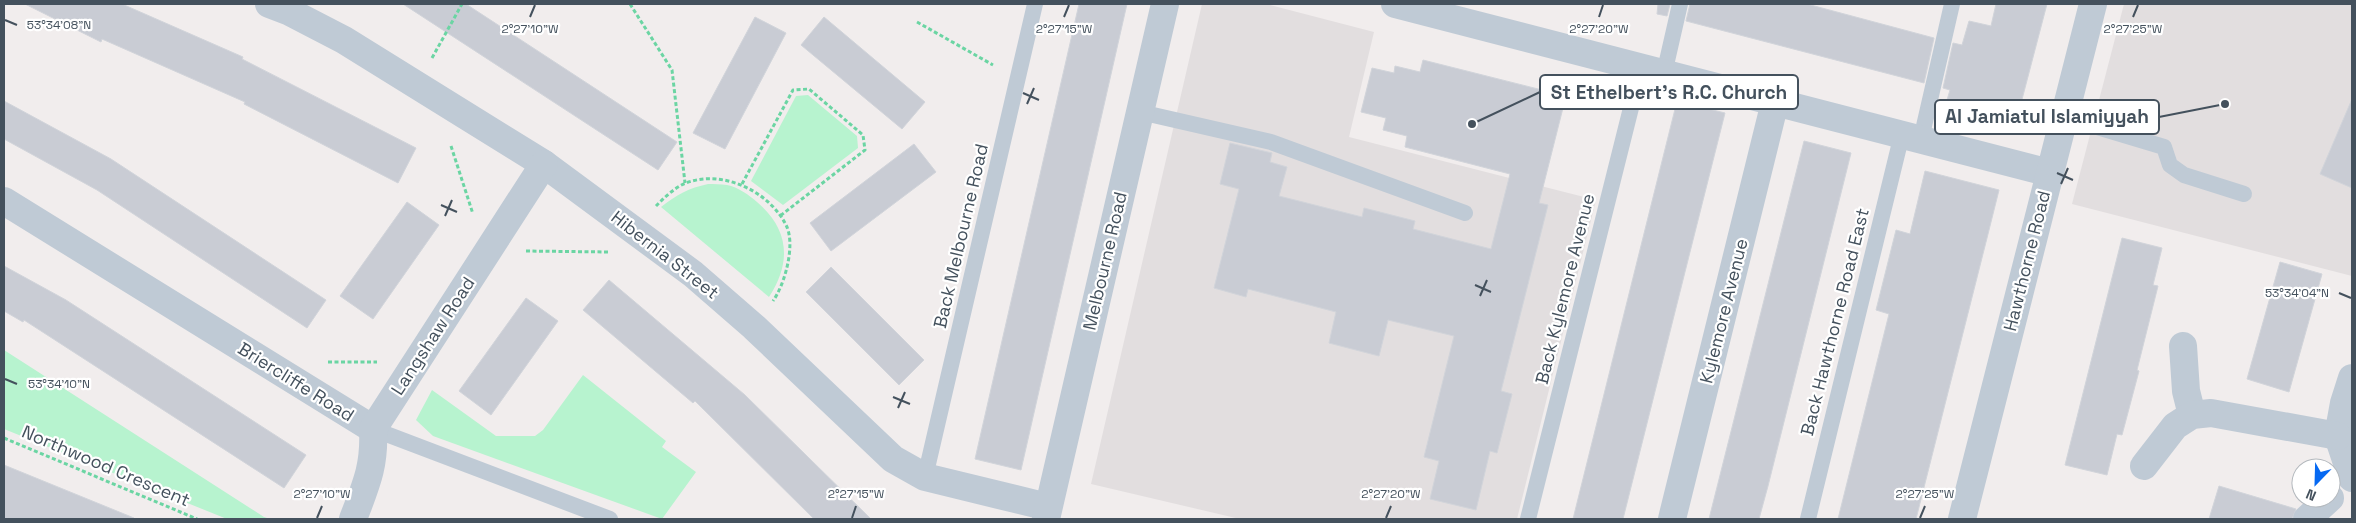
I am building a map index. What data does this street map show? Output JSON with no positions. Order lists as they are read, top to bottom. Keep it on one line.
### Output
{"streets":{"street":["Hibernia Street","Melbourne Road","Hawthorne Road","Kylemore Avenue","Langshaw Road","Briercliffe Road"],"lane":["Back Melbourne Road","Back Kylemore Avenue","Back Hawthorne Road East"],"path":["Northwood Crescent"]},"crossings":[["Back Melbourne Road","Hibernia Street"],["Hibernia Street","Melbourne Road"],["Hibernia Street","Langshaw Road"],["Langshaw Road","Briercliffe Road"]],"places":["Al Jamiatul Islamiyyah","St Ethelbert's R.C. Church"],"north":"bottom left","coordinates":["53°34'08\"N","2°27'20\"W","2°27'10\"W","2°27'15\"W","2°27'25\"W","53°34'04\"N","53°34'10\"N"]}
